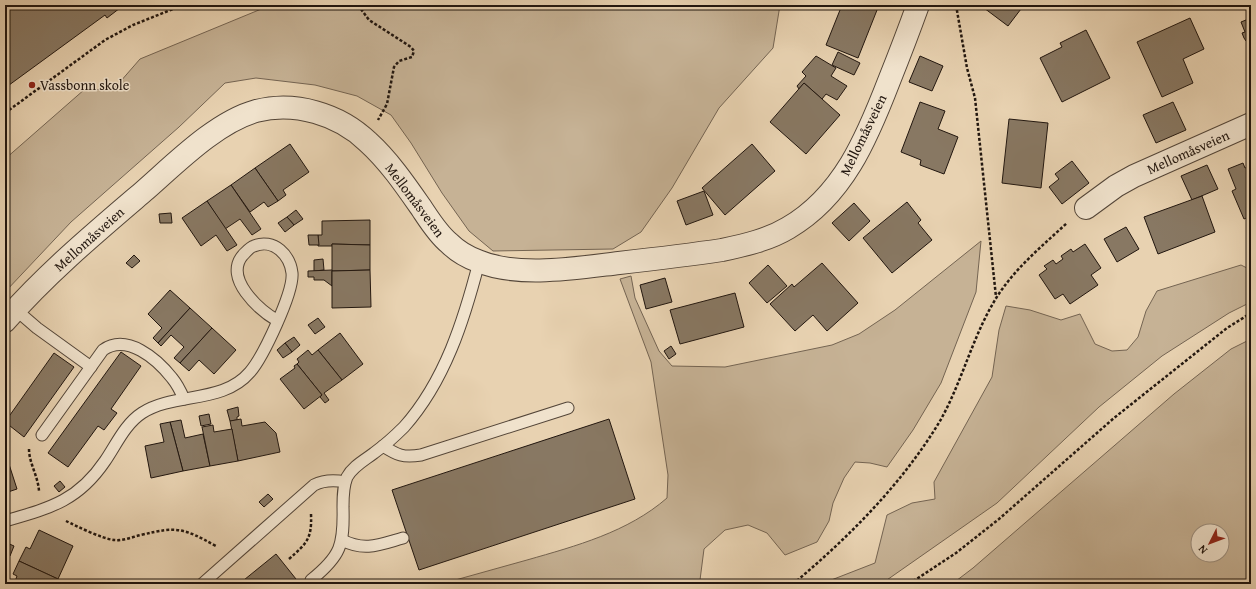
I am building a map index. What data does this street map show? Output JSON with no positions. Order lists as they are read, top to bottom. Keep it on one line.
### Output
{"streets":{"street":["Mellomåsveien"]},"places":["Vassbonn skole"],"north":"bottom left"}
